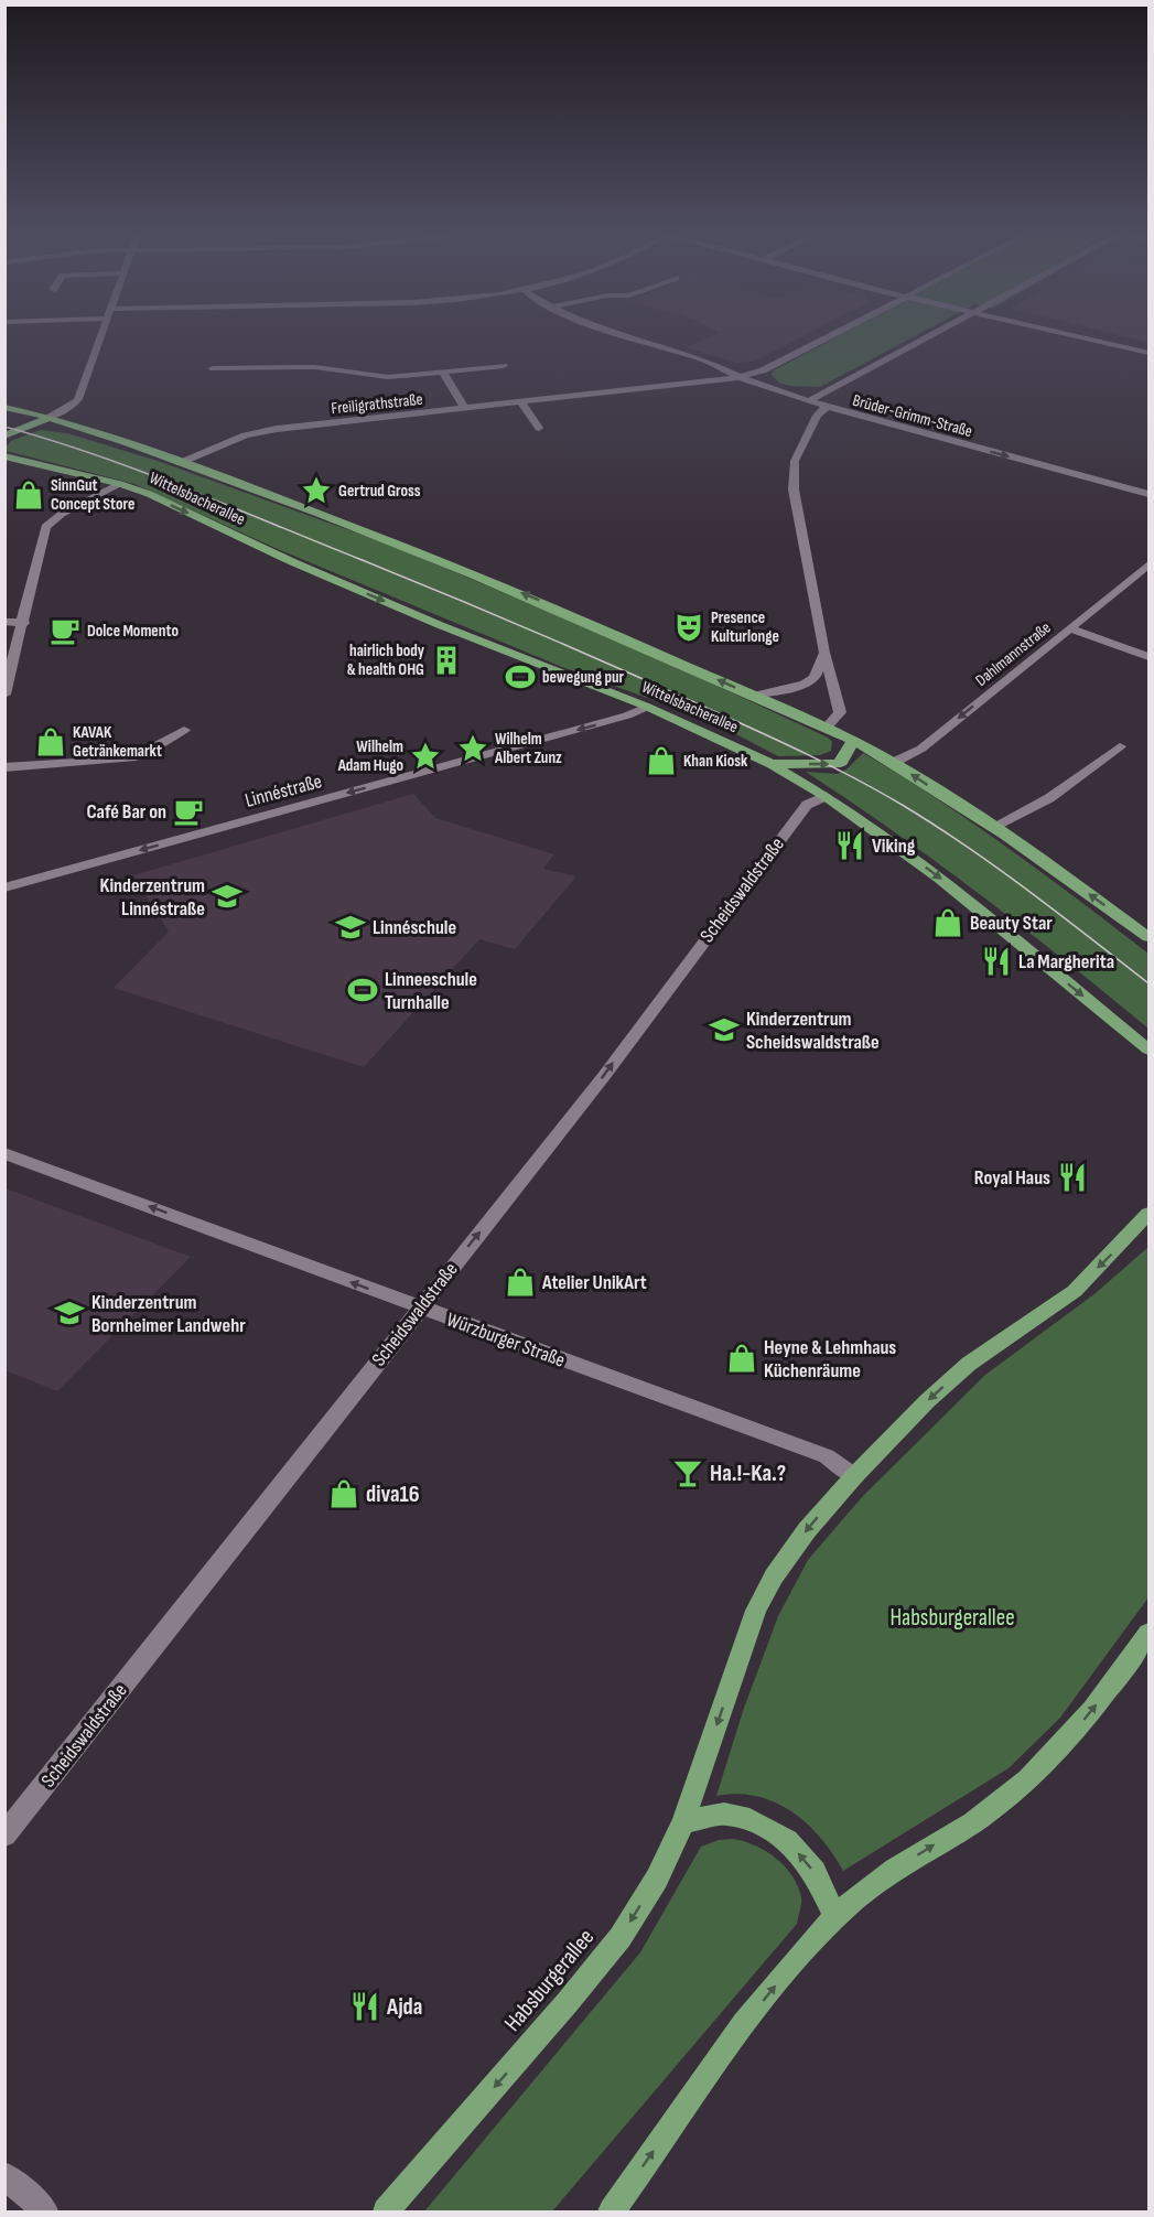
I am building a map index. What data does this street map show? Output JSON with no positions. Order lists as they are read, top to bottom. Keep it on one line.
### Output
{"streets":{"main road":["Wittelsbacherallee","Habsburgerallee"],"street":["Freiligrathstraße","Brüder-Grimm-Straße","Dahlmannstraße","Linnéstraße","Scheidswaldstraße","Würzburger Straße"]},"crossings":[["Freiligrathstraße","Brüder-Grimm-Straße"],["Freiligrathstraße","Wittelsbacherallee"],["Wittelsbacherallee","Dahlmannstraße"],["Wittelsbacherallee","Linnéstraße"],["Wittelsbacherallee","Scheidswaldstraße"],["Scheidswaldstraße","Würzburger Straße"],["Würzburger Straße","Habsburgerallee"]],"one_way":["Brüder-Grimm-Straße","Linnéstraße","Scheidswaldstraße","Würzburger Straße","Habsburgerallee"],"parks":["Habsburgerallee"],"places":{"place":["Gertrud Gross","Wilhelm Albert Zunz","Wilhelm Adam Hugo"],"shop":["SinnGut Concept Store","KAVAK Getränkemarkt","Khan Kiosk","Beauty Star","Atelier UnikArt","Heyne & Lehmhaus Küchenräume","diva16"],"theatre":["Presence Kulturlonge"],"cafe":["Dolce Momento","Café Bar on"],"building":["hairlich body & health OHG"],"sports":["bewegung pur","Linneeschule Turnhalle"],"restaurant":["Viking","La Margherita","Royal Haus","Ajda"],"school or university":["Kinderzentrum Linnéstraße","Linnéschule","Kinderzentrum Scheidswaldstraße","Kinderzentrum Bornheimer Landwehr"],"bar":["Ha.!-Ka.?"]}}
